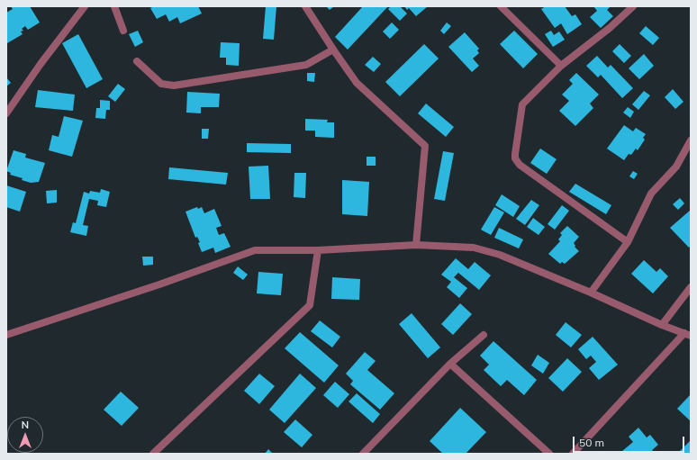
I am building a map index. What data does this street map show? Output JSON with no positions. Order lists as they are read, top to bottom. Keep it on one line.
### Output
{"scale_bar":"50 m","north":"top"}
